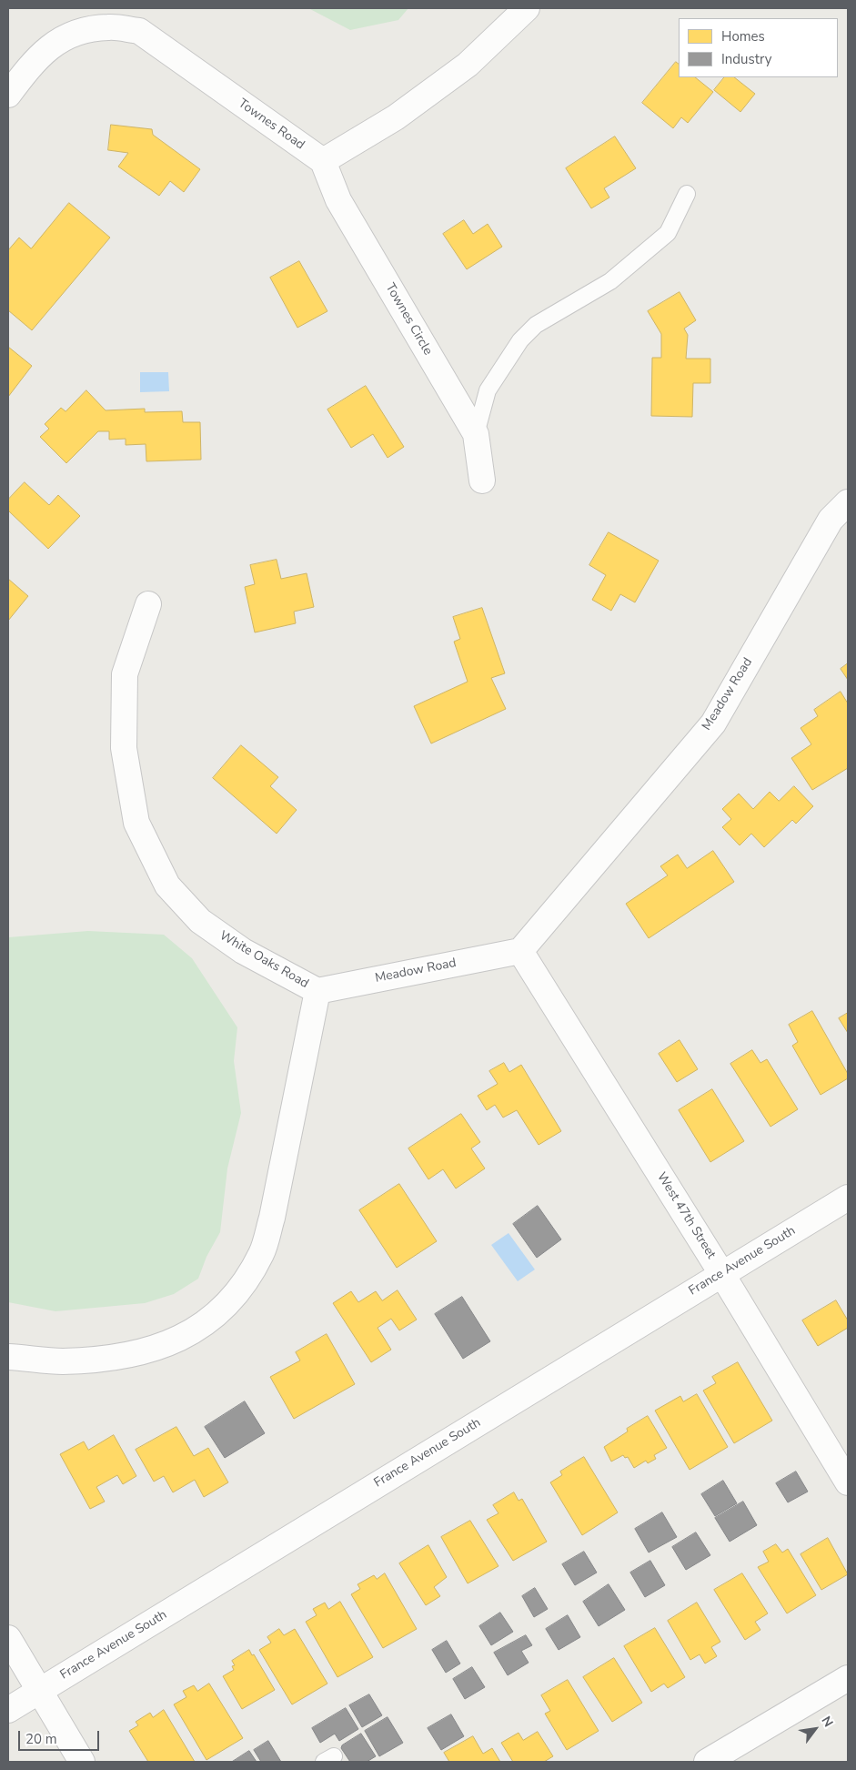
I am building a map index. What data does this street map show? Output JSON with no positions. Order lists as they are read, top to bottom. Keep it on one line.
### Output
{"streets":{"street":["Townes Road","Townes Circle","Meadow Road","White Oaks Road","West 47th Street","France Avenue South"]},"crossings":[["Townes Road","Townes Circle"],["Meadow Road","White Oaks Road"],["Meadow Road","West 47th Street"],["West 47th Street","France Avenue South"]],"legend":["Homes","Industry"],"scale_bar":"20 m","north":"top right"}
